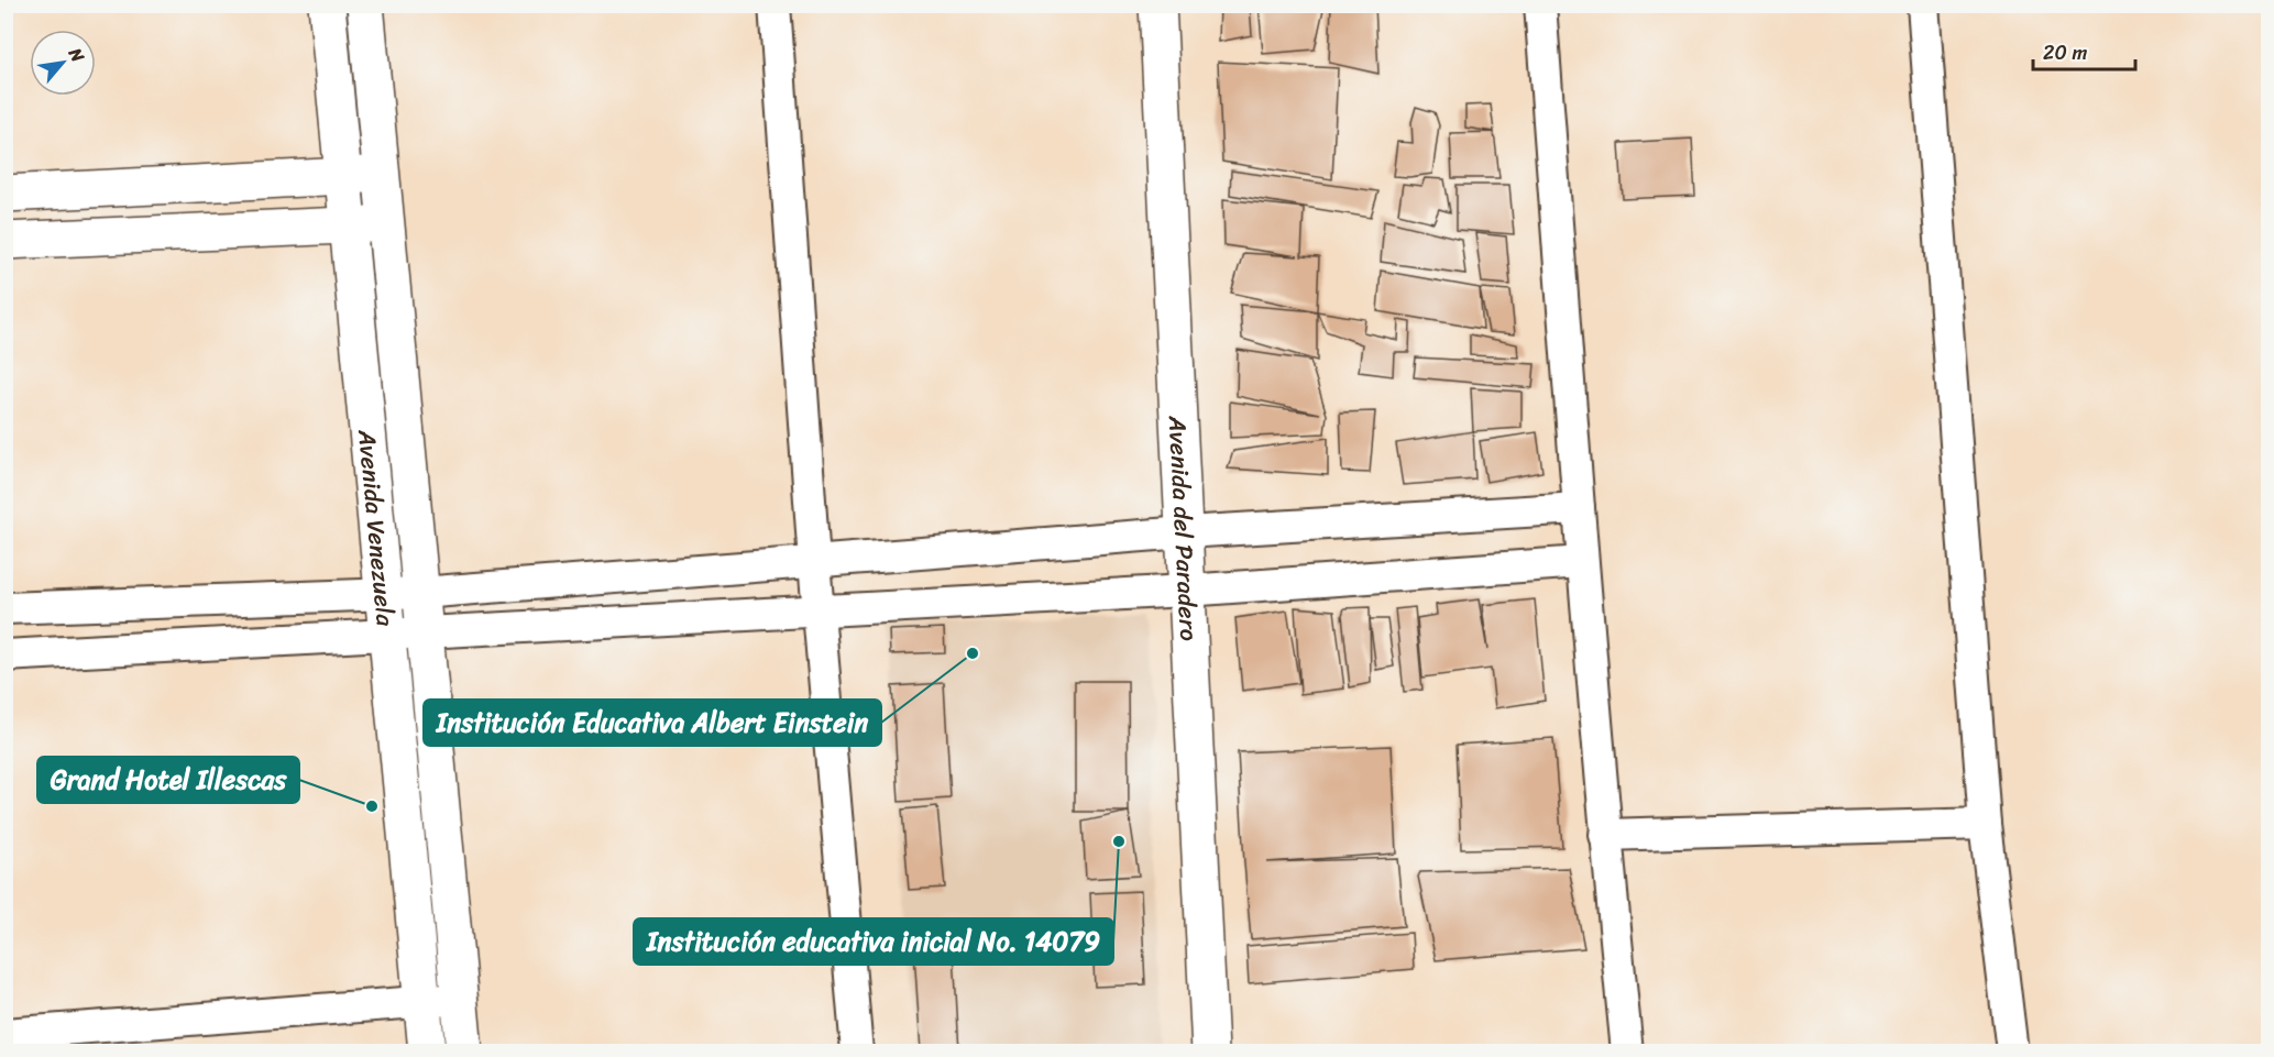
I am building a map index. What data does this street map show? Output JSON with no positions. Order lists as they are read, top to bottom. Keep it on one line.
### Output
{"streets":{"street":["Avenida Venezuela","Avenida del Paradero"]},"places":["Institución Educativa Albert Einstein","Grand Hotel Illescas","Institución educativa inicial No. 14079"],"scale_bar":"20 m","north":"top right"}
